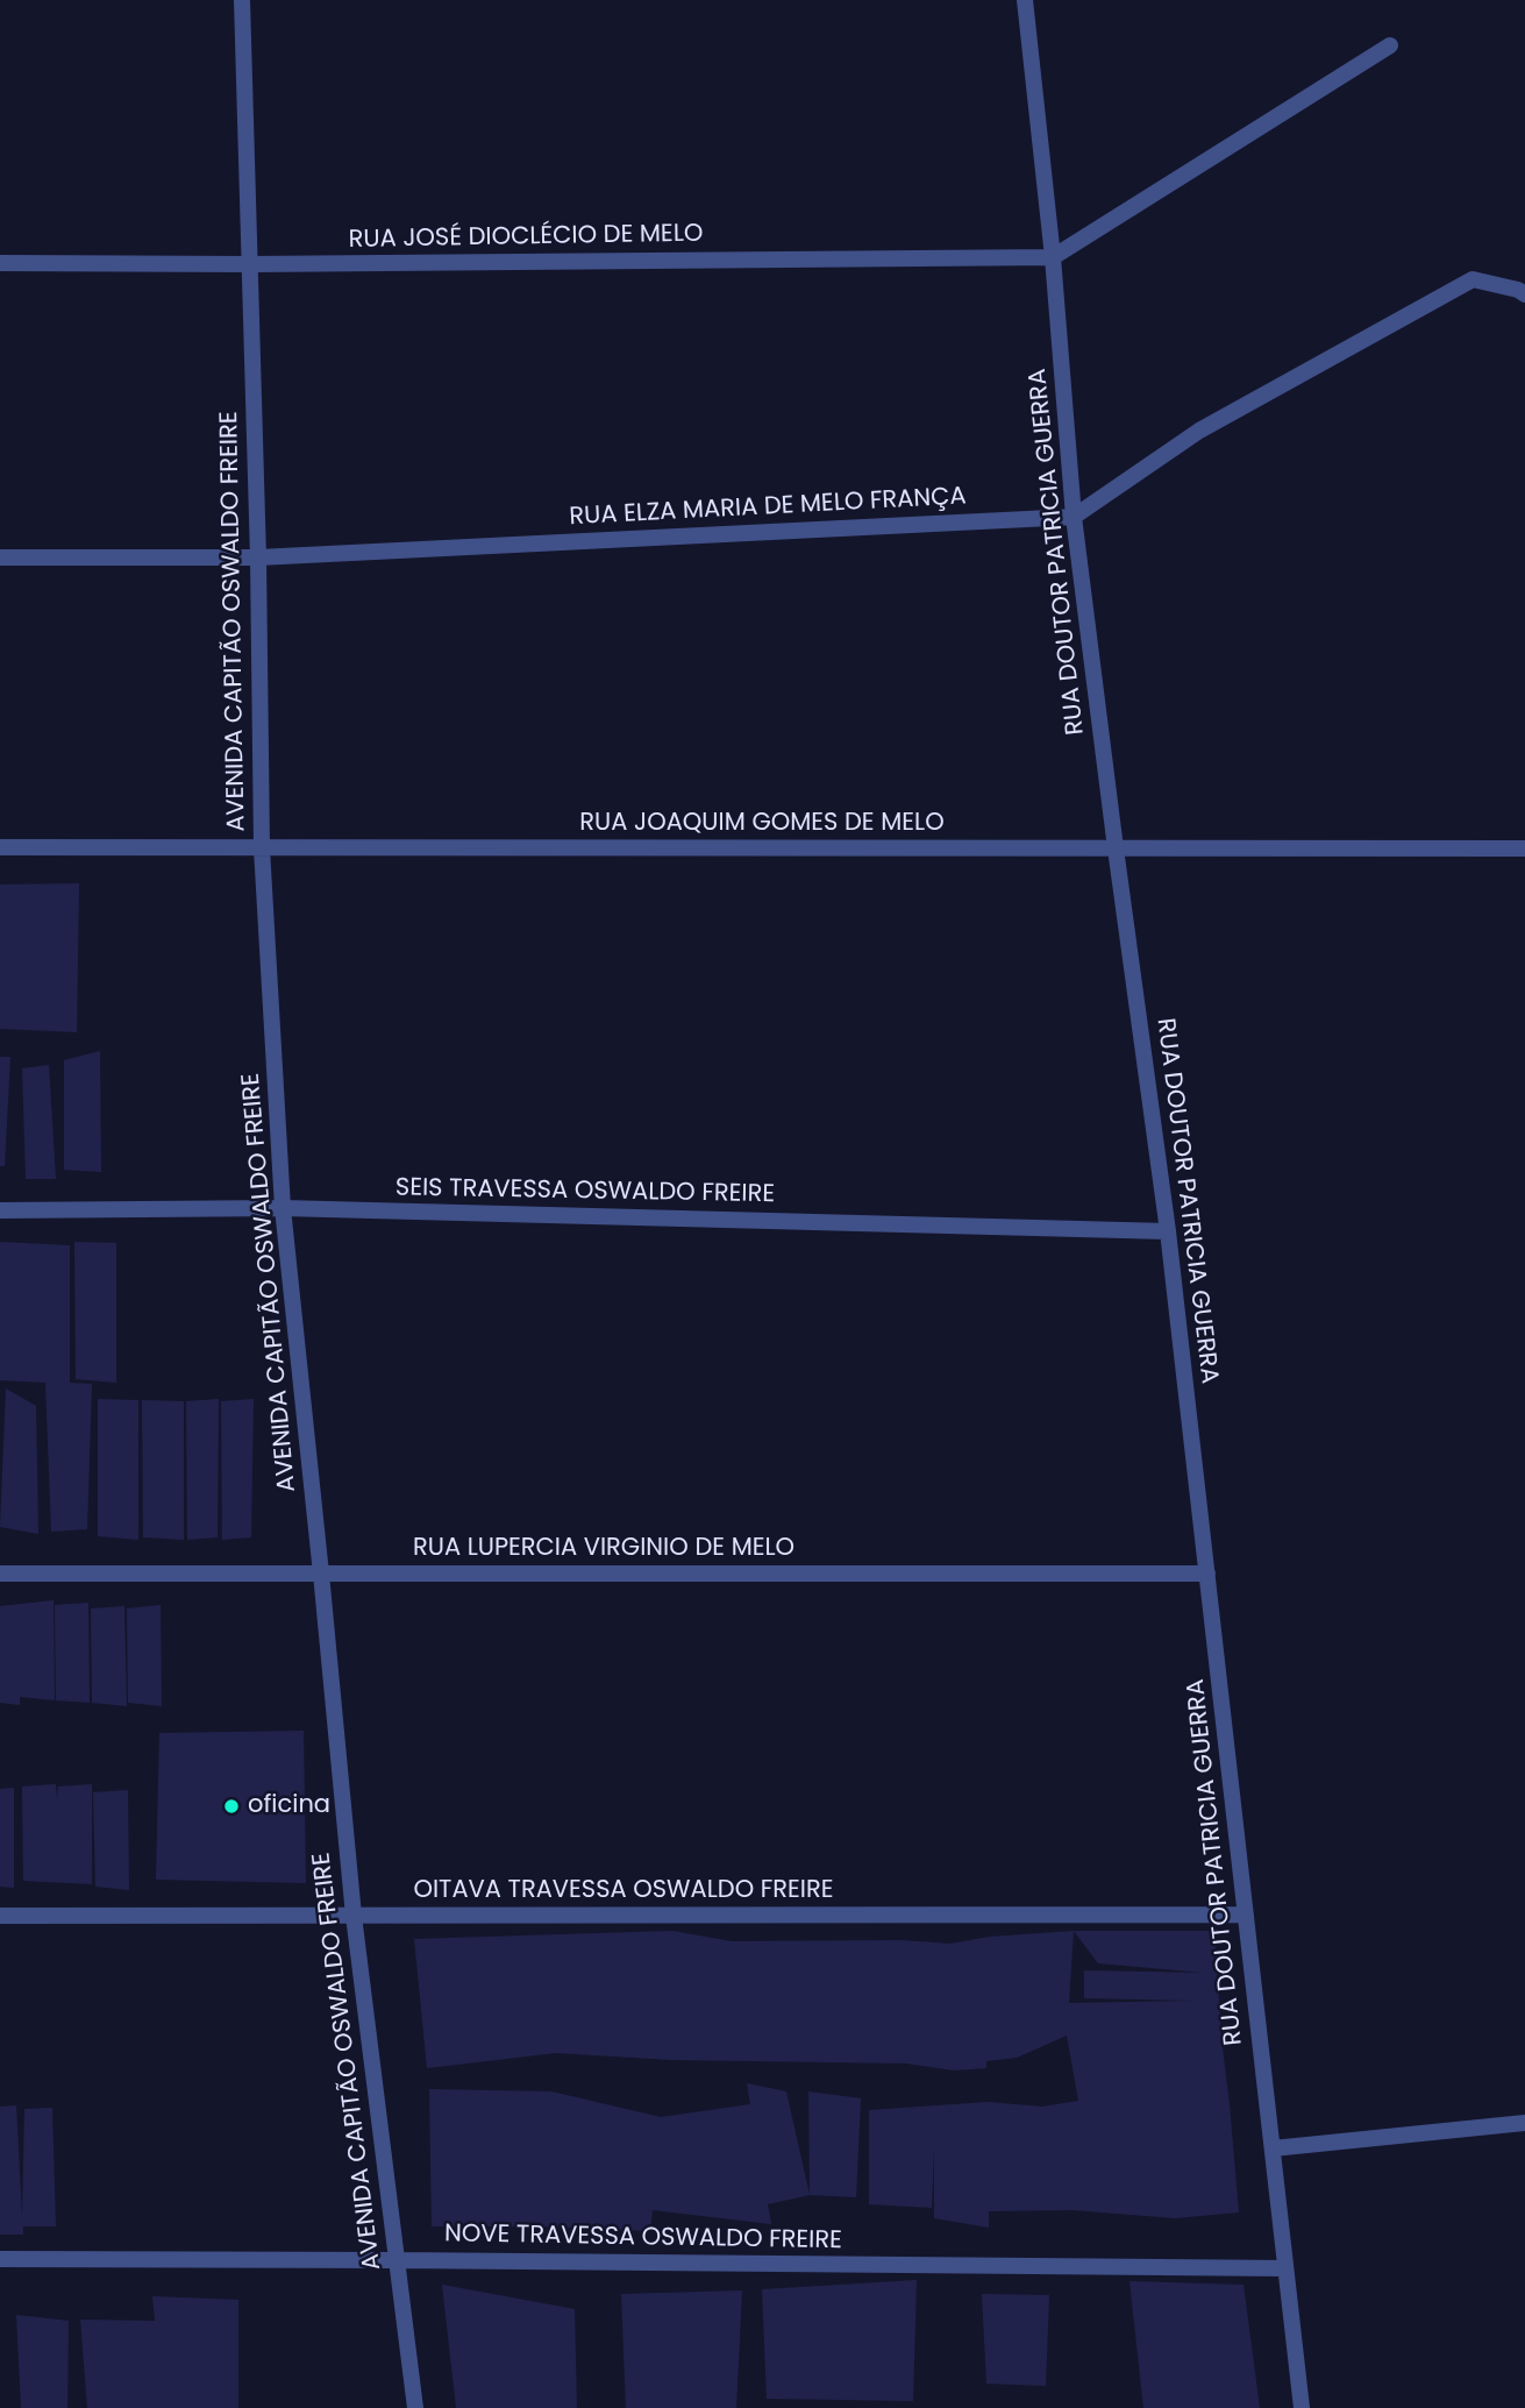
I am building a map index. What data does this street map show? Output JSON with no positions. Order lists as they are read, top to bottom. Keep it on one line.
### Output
{"streets":{"street":["RUA JOSÉ DIOCLÉCIO DE MELO","RUA ELZA MARIA DE MELO FRANÇA","RUA DOUTOR PATRICIA GUERRA","AVENIDA CAPITÃO OSWALDO FREIRE","RUA JOAQUIM GOMES DE MELO","SEIS TRAVESSA OSWALDO FREIRE","RUA LUPERCIA VIRGINIO DE MELO","OITAVA TRAVESSA OSWALDO FREIRE","NOVE TRAVESSA OSWALDO FREIRE"]},"crossings":[["RUA JOSÉ DIOCLÉCIO DE MELO","RUA DOUTOR PATRICIA GUERRA"],["RUA JOSÉ DIOCLÉCIO DE MELO","AVENIDA CAPITÃO OSWALDO FREIRE"],["RUA ELZA MARIA DE MELO FRANÇA","RUA DOUTOR PATRICIA GUERRA"],["RUA ELZA MARIA DE MELO FRANÇA","AVENIDA CAPITÃO OSWALDO FREIRE"],["RUA DOUTOR PATRICIA GUERRA","RUA JOAQUIM GOMES DE MELO"],["RUA DOUTOR PATRICIA GUERRA","SEIS TRAVESSA OSWALDO FREIRE"],["RUA DOUTOR PATRICIA GUERRA","RUA LUPERCIA VIRGINIO DE MELO"],["RUA DOUTOR PATRICIA GUERRA","OITAVA TRAVESSA OSWALDO FREIRE"],["RUA DOUTOR PATRICIA GUERRA","NOVE TRAVESSA OSWALDO FREIRE"],["AVENIDA CAPITÃO OSWALDO FREIRE","RUA JOAQUIM GOMES DE MELO"],["AVENIDA CAPITÃO OSWALDO FREIRE","SEIS TRAVESSA OSWALDO FREIRE"],["AVENIDA CAPITÃO OSWALDO FREIRE","RUA LUPERCIA VIRGINIO DE MELO"],["AVENIDA CAPITÃO OSWALDO FREIRE","OITAVA TRAVESSA OSWALDO FREIRE"],["AVENIDA CAPITÃO OSWALDO FREIRE","NOVE TRAVESSA OSWALDO FREIRE"]],"places":["oficina"]}
